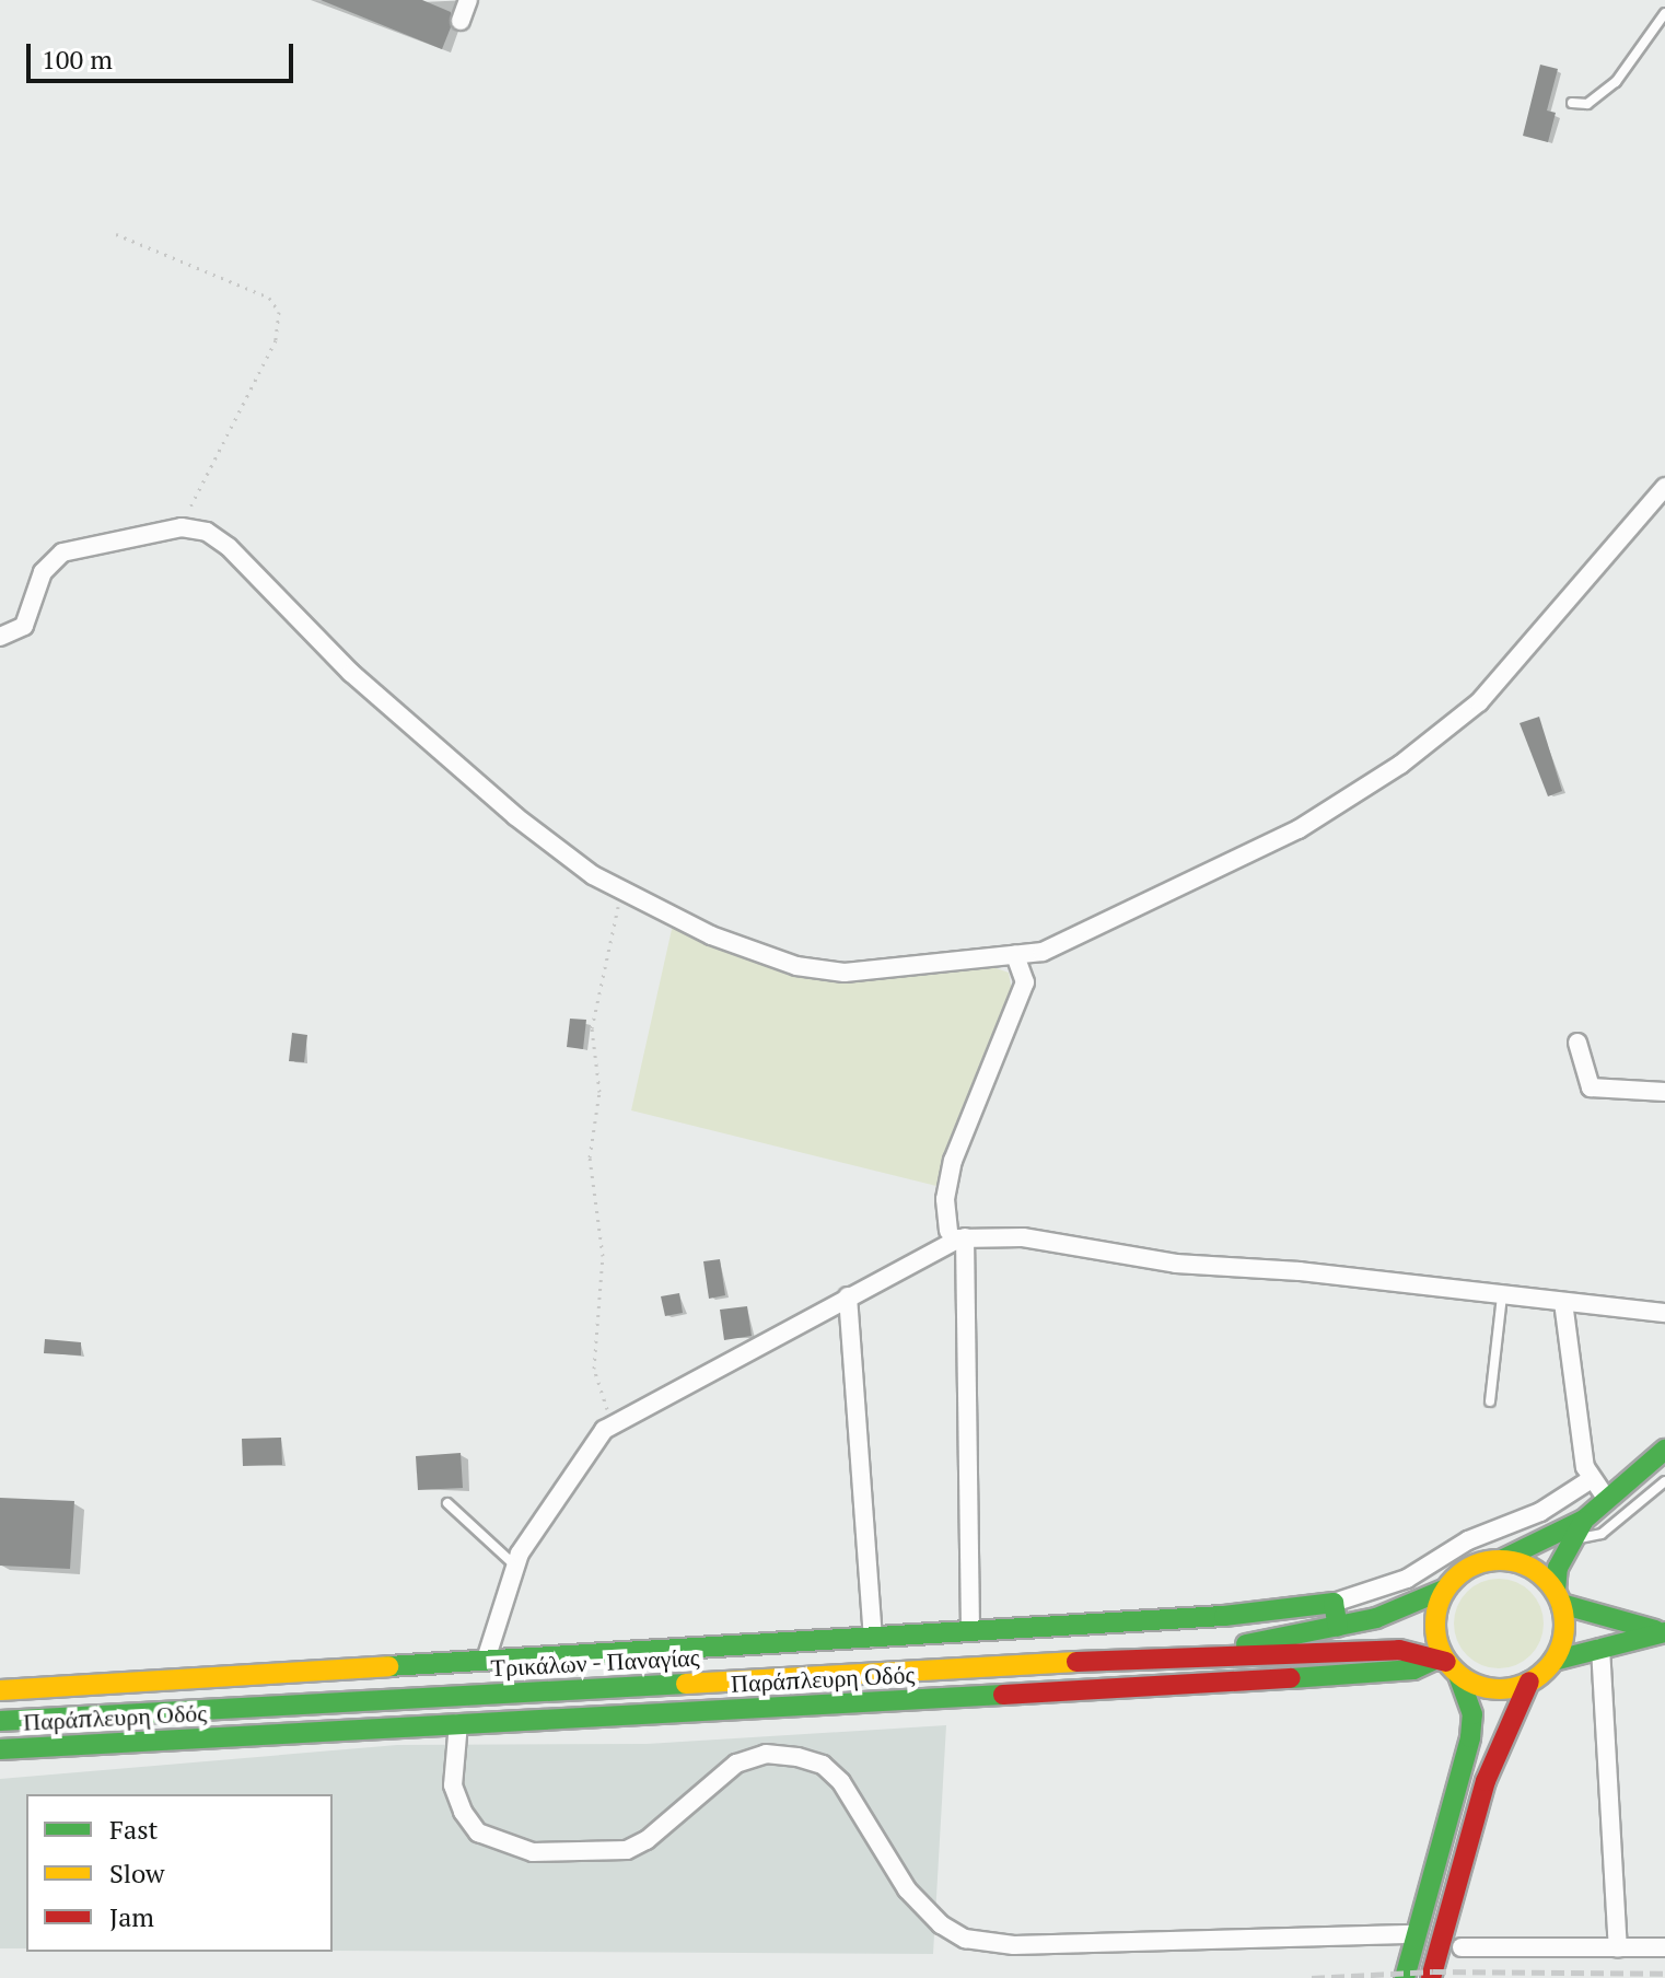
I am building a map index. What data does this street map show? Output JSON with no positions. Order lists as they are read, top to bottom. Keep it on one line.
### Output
{"streets":{"main road":["Τρικάλων - Παναγίας","Παράπλευρη Οδός"]},"crossings":[["Τρικάλων - Παναγίας","Παράπλευρη Οδός"]],"legend":["Fast","Slow","Jam"],"scale_bar":"100 m"}
